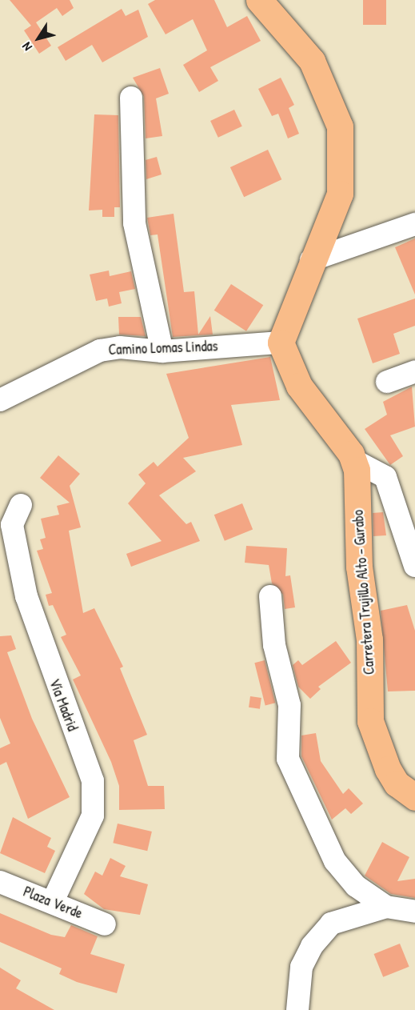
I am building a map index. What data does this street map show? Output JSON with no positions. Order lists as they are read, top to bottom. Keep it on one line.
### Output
{"streets":{"main road":["Carretera Trujillo Alto - Gurabo"],"street":["Camino Lomas Lindas","Vía Madrid","Plaza Verde"]},"crossings":[["Vía Madrid","Plaza Verde"]],"north":"bottom left"}
